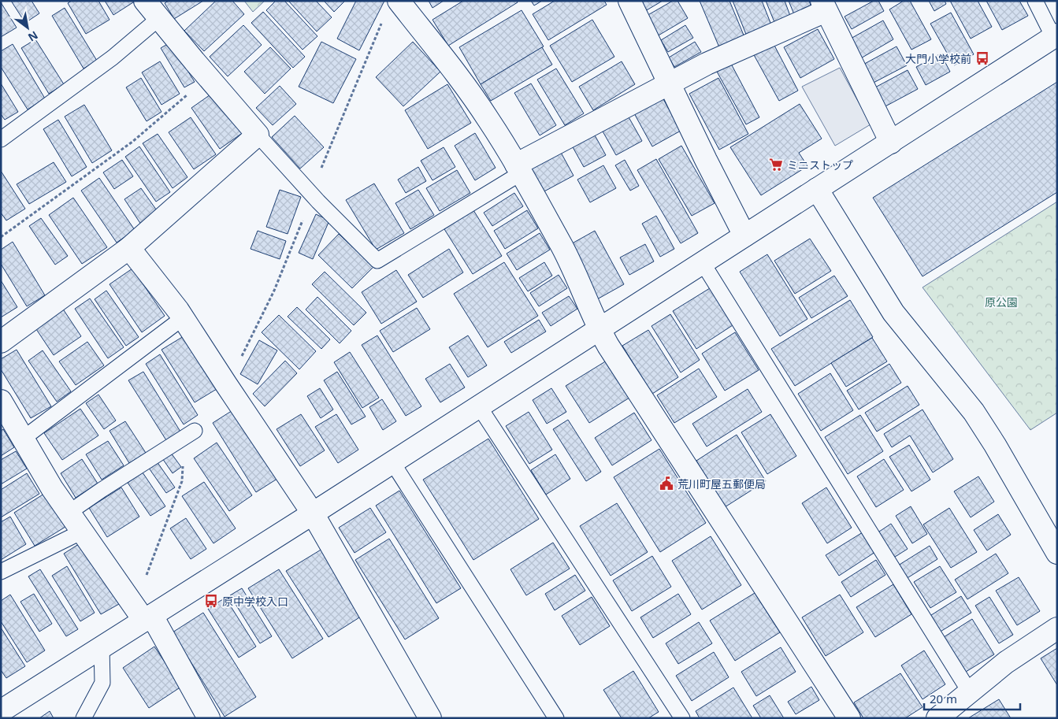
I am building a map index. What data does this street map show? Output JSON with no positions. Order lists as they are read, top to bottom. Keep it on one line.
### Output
{"parks":["原公園"],"places":{"bus stop":["大門小学校前","原中学校入口"],"supermarket":["ミニストップ"],"public building":["荒川町屋五郵便局"]},"scale_bar":"20 m","north":"bottom right"}
